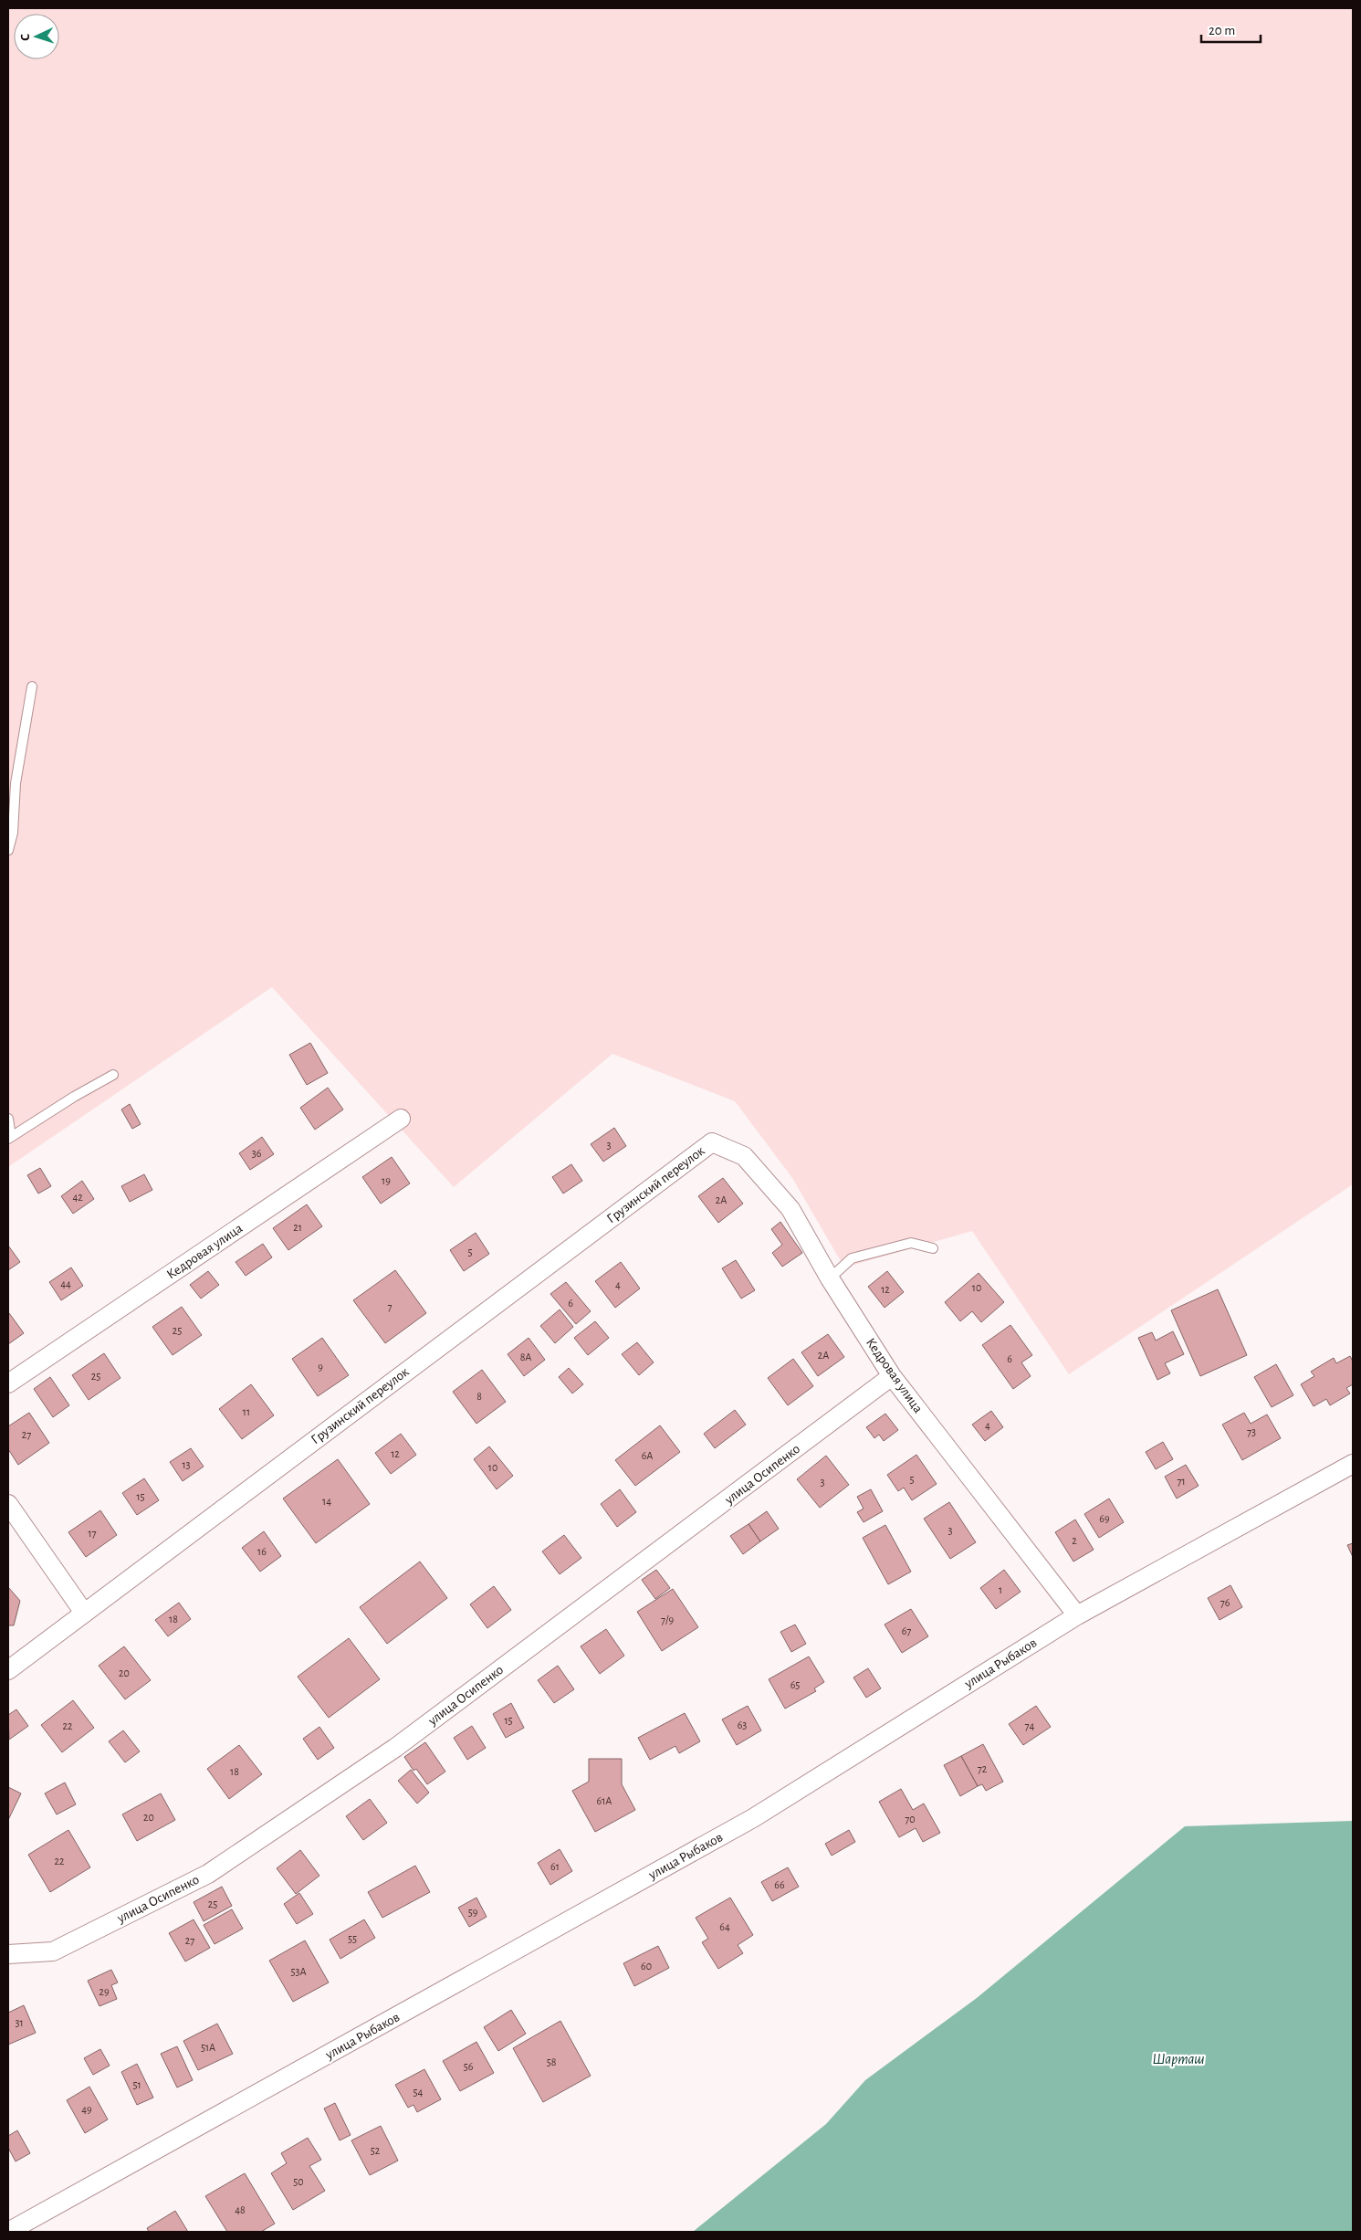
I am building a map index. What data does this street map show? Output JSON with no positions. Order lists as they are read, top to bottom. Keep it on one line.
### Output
{"streets":{"street":["Грузинский переулок","Кедровая улица","улица Осипенко","улица Рыбаков"]},"crossings":[["Грузинский переулок","Кедровая улица"],["Кедровая улица","улица Осипенко"],["Кедровая улица","улица Рыбаков"]],"water":["Шарташ"],"house_numbers":["3","36","19","42","2А","21","5","44","4","10","12","6","7","25","2А","8А","6","9","25","8","11","4","73","27","12","6А","13","10","5","71","3","15","14","69","3","17","2","16","1","76","18","7/9","67","20","65","15","63","22","74","72","18","61А","20","70","22","61","66","25","59","64","55","27","60","53А","29","31","51А","58","56","51","54","49","52","50","48"],"scale_bar":"20 m","north":"left"}
